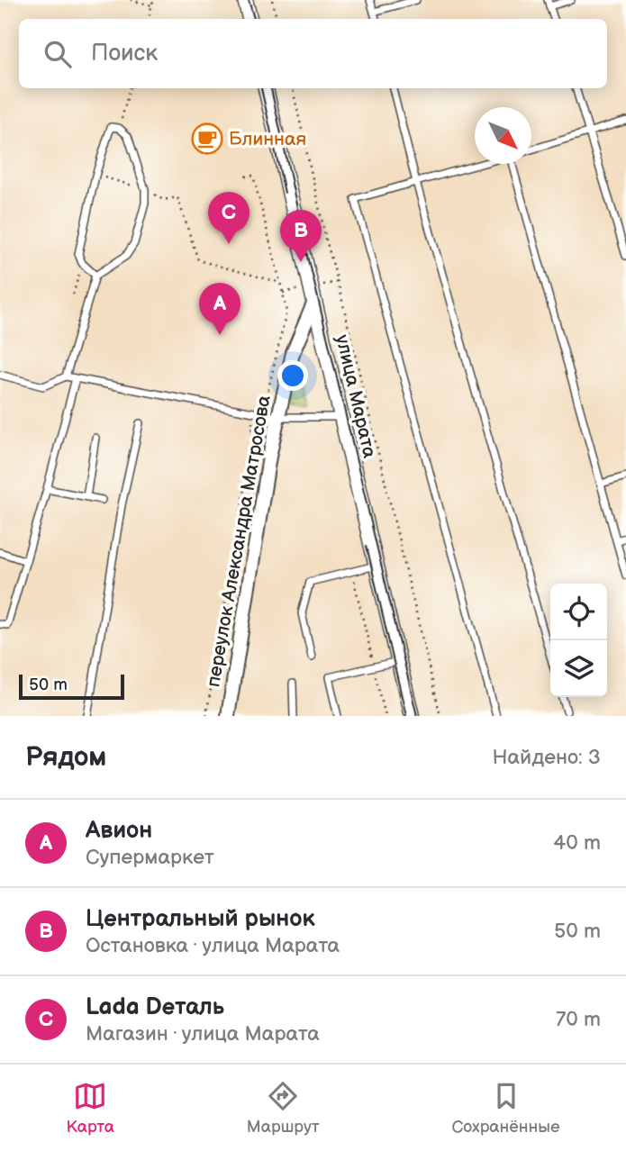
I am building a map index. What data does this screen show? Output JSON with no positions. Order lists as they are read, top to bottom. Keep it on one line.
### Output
{"streets":{"street":["улица Марата","переулок Александра Матросова"]},"crossings":[["улица Марата","переулок Александра Матросова"]],"places":{"cafe":["Блинная"]},"scale_bar":"50 m","north":"bottom right","page":{"search":"Поиск","pins":["C","B","A"],"scale":"50 m","heading":["Рядом","Найдено: 3"],"list":[{"mark":"A","name":"Авион","note":"Супермаркет","value":"40 m"},{"mark":"B","name":"Центральный рынок","note":"Остановка · улица Марата","value":"50 m"},{"mark":"C","name":"Lada Dеталь","note":"Магазин · улица Марата","value":"70 m"}],"nav":["Карта","Маршрут","Сохранённые"]}}
